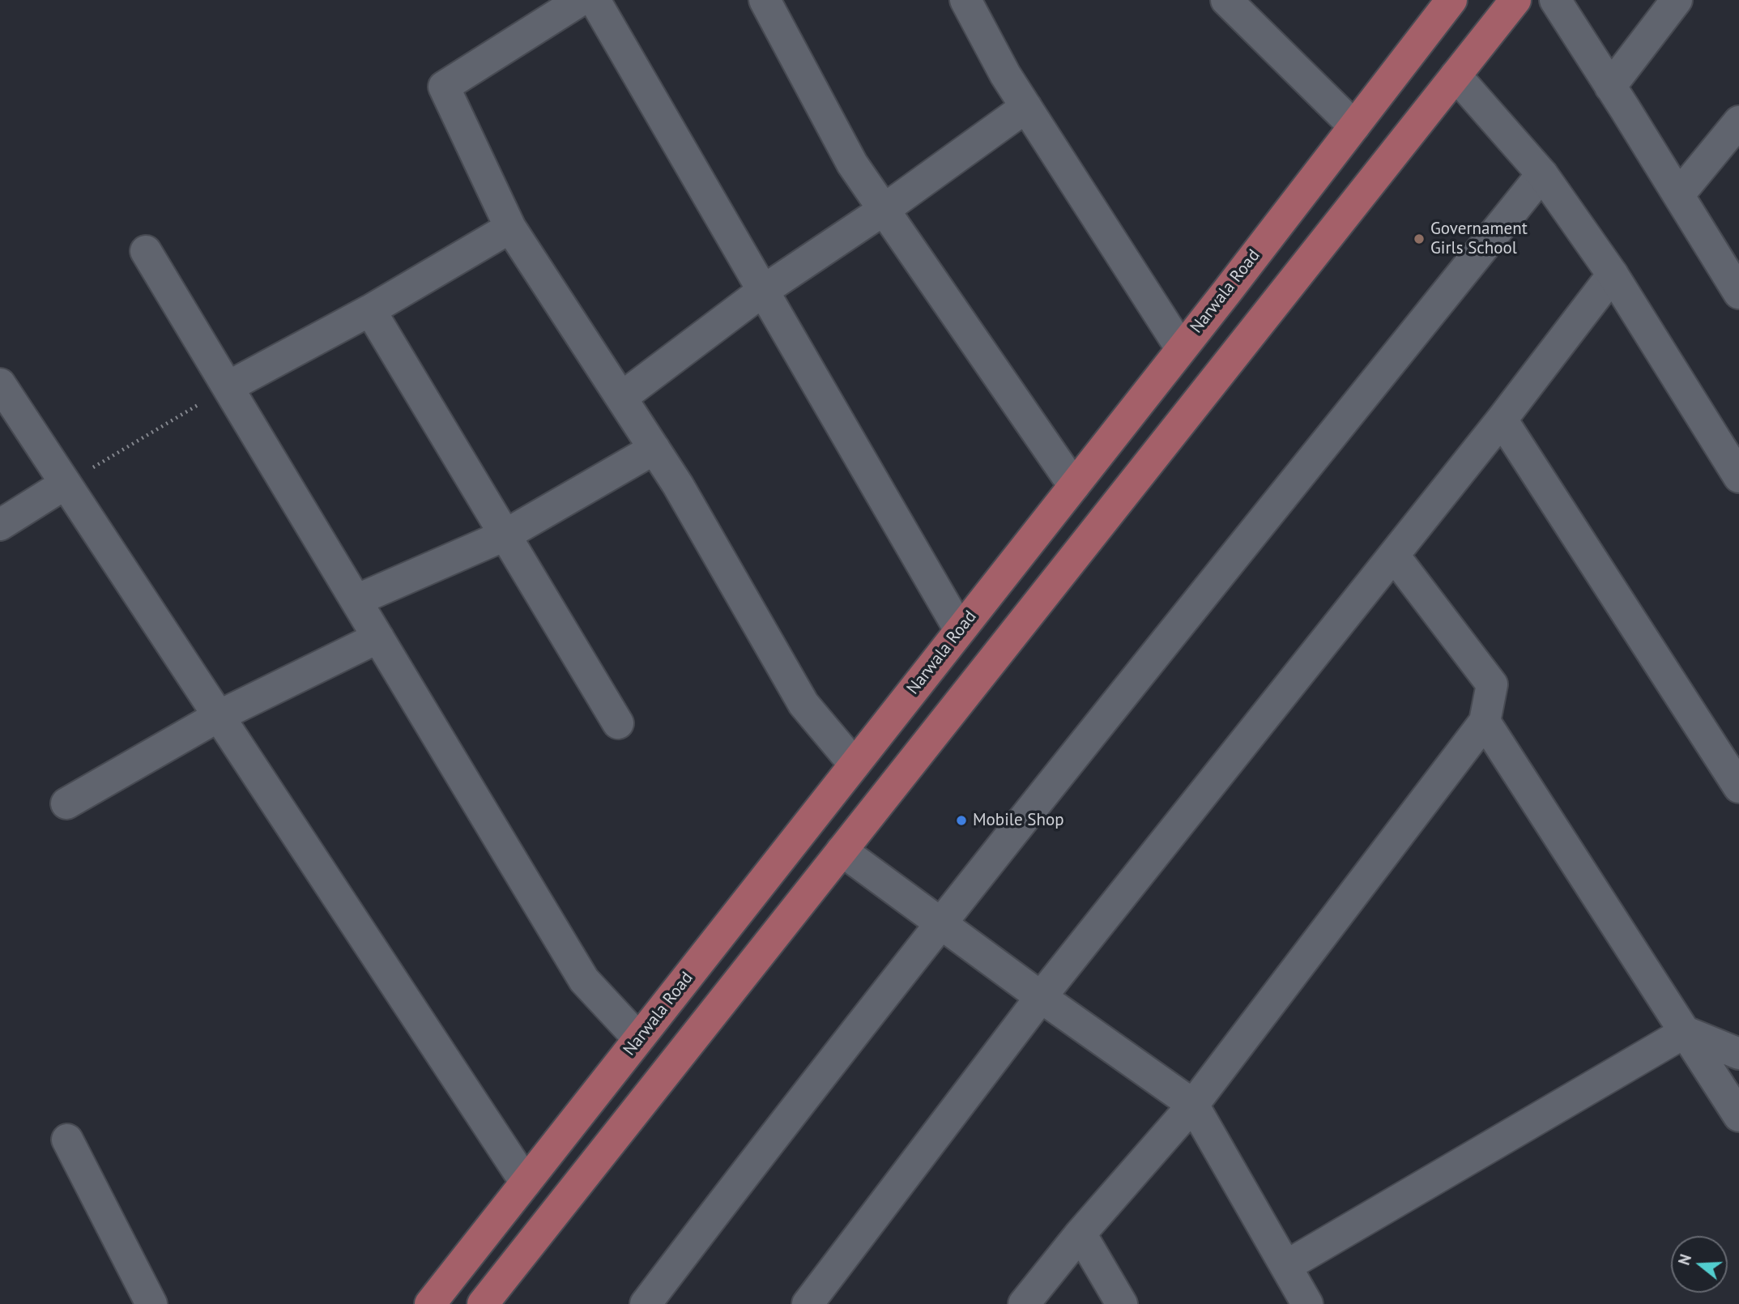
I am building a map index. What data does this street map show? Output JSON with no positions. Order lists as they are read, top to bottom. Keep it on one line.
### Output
{"streets":{"main road":["Narwala Road"]},"places":["Governament Girls School","Mobile Shop"],"north":"left"}
